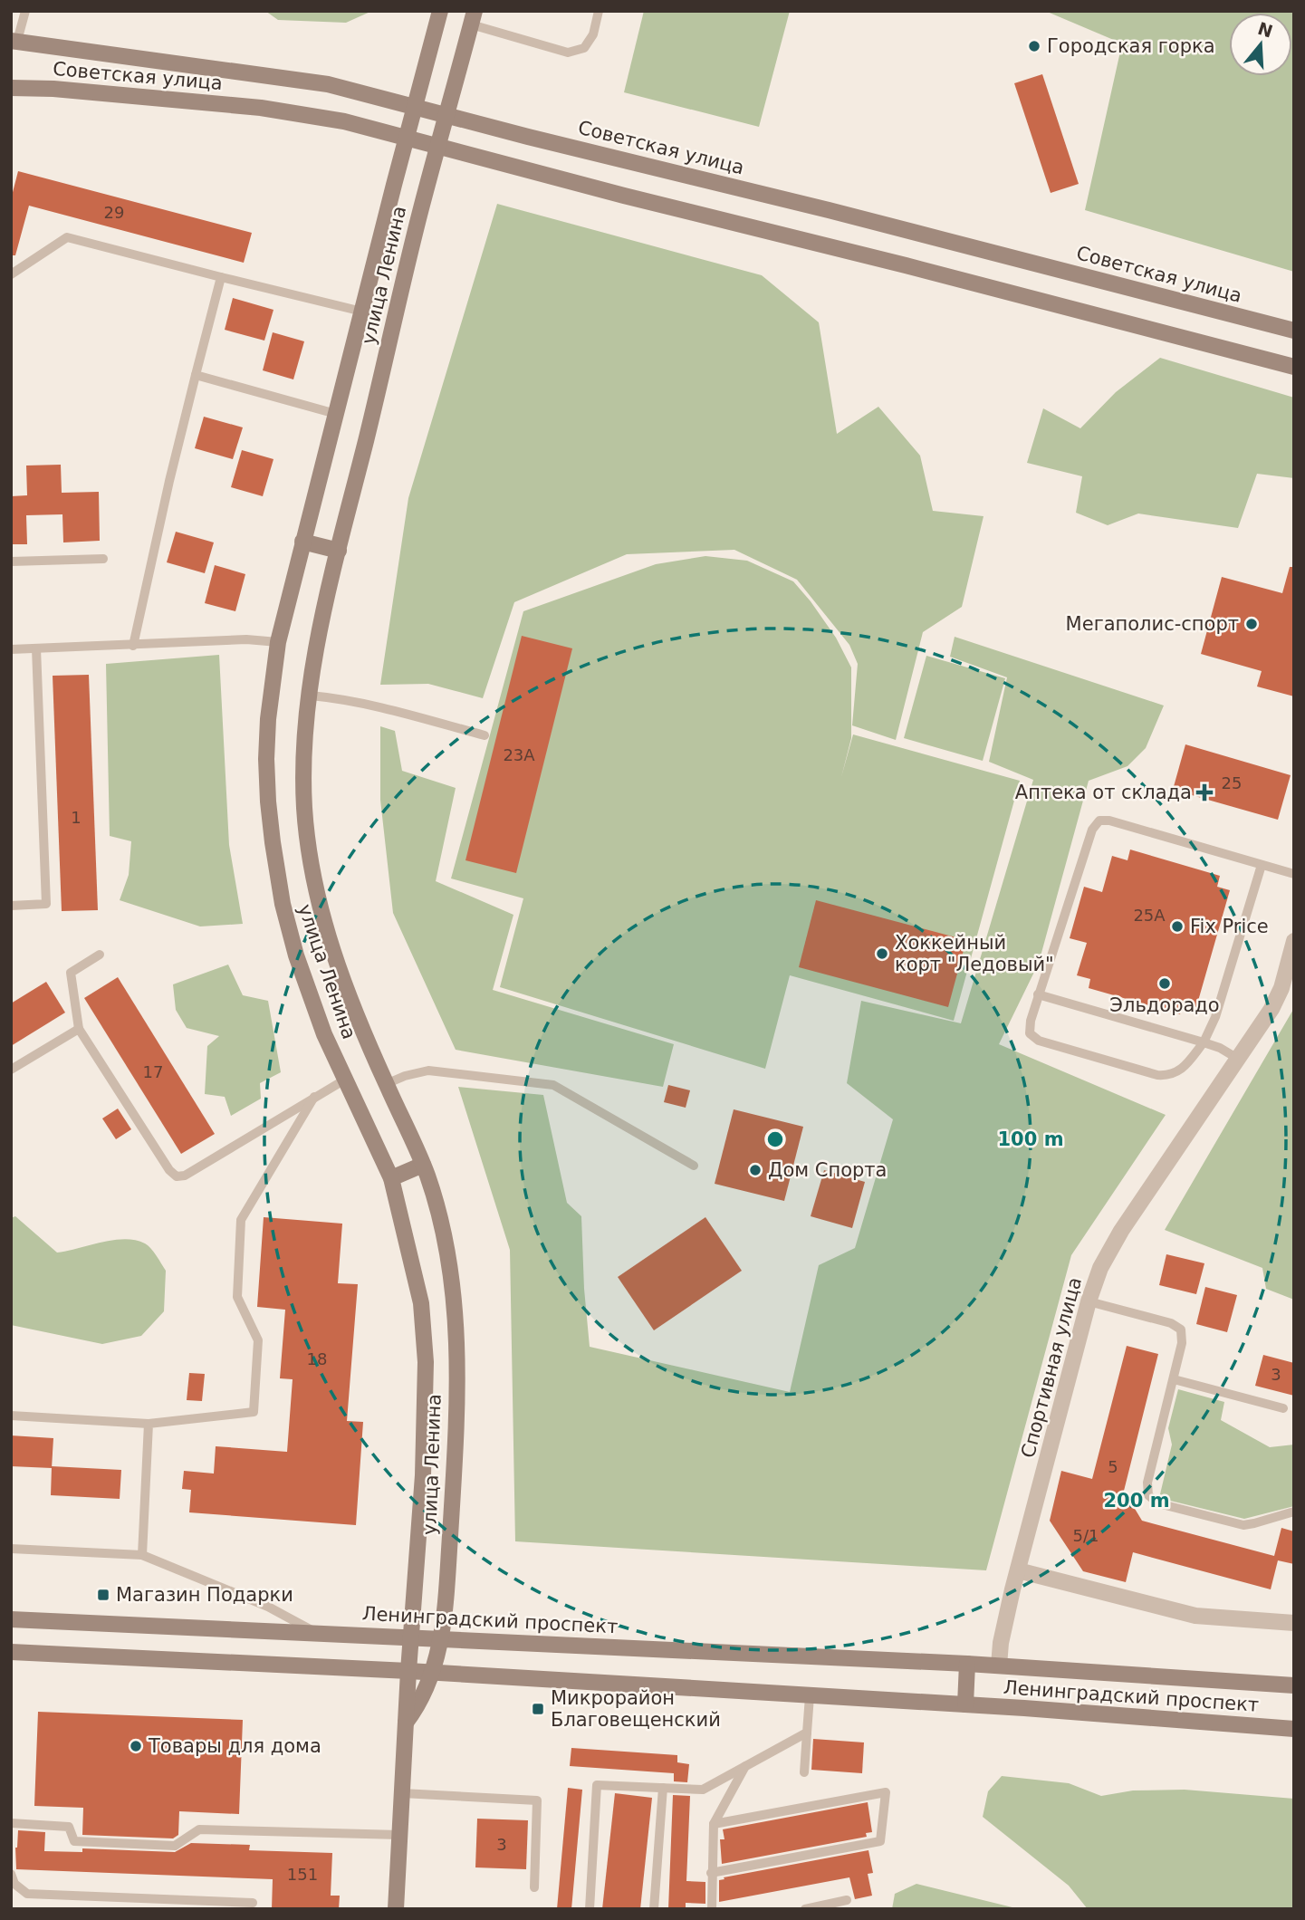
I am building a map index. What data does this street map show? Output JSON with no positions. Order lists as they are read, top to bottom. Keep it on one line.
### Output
{"streets":{"street":["Советская улица","улица Ленина","Спортивная улица","Ленинградский проспект"]},"crossings":[["Советская улица","улица Ленина"],["улица Ленина","Ленинградский проспект"],["Спортивная улица","Ленинградский проспект"]],"places":{"other":["Городская горка","Мегаполис-спорт","Fix Price","Хоккейный корт \"Ледовый\"","Эльдорадо","Дом Спорта","Товары для дома"],"health":["Аптека от склада"],"transit":["Магазин Подарки","Микрорайон Благовещенский"]},"house_numbers":["29","23А","25","1","25А","17","18","3","5","5/1","3","151"],"north":"top","rings":["100 m","200 m"]}
